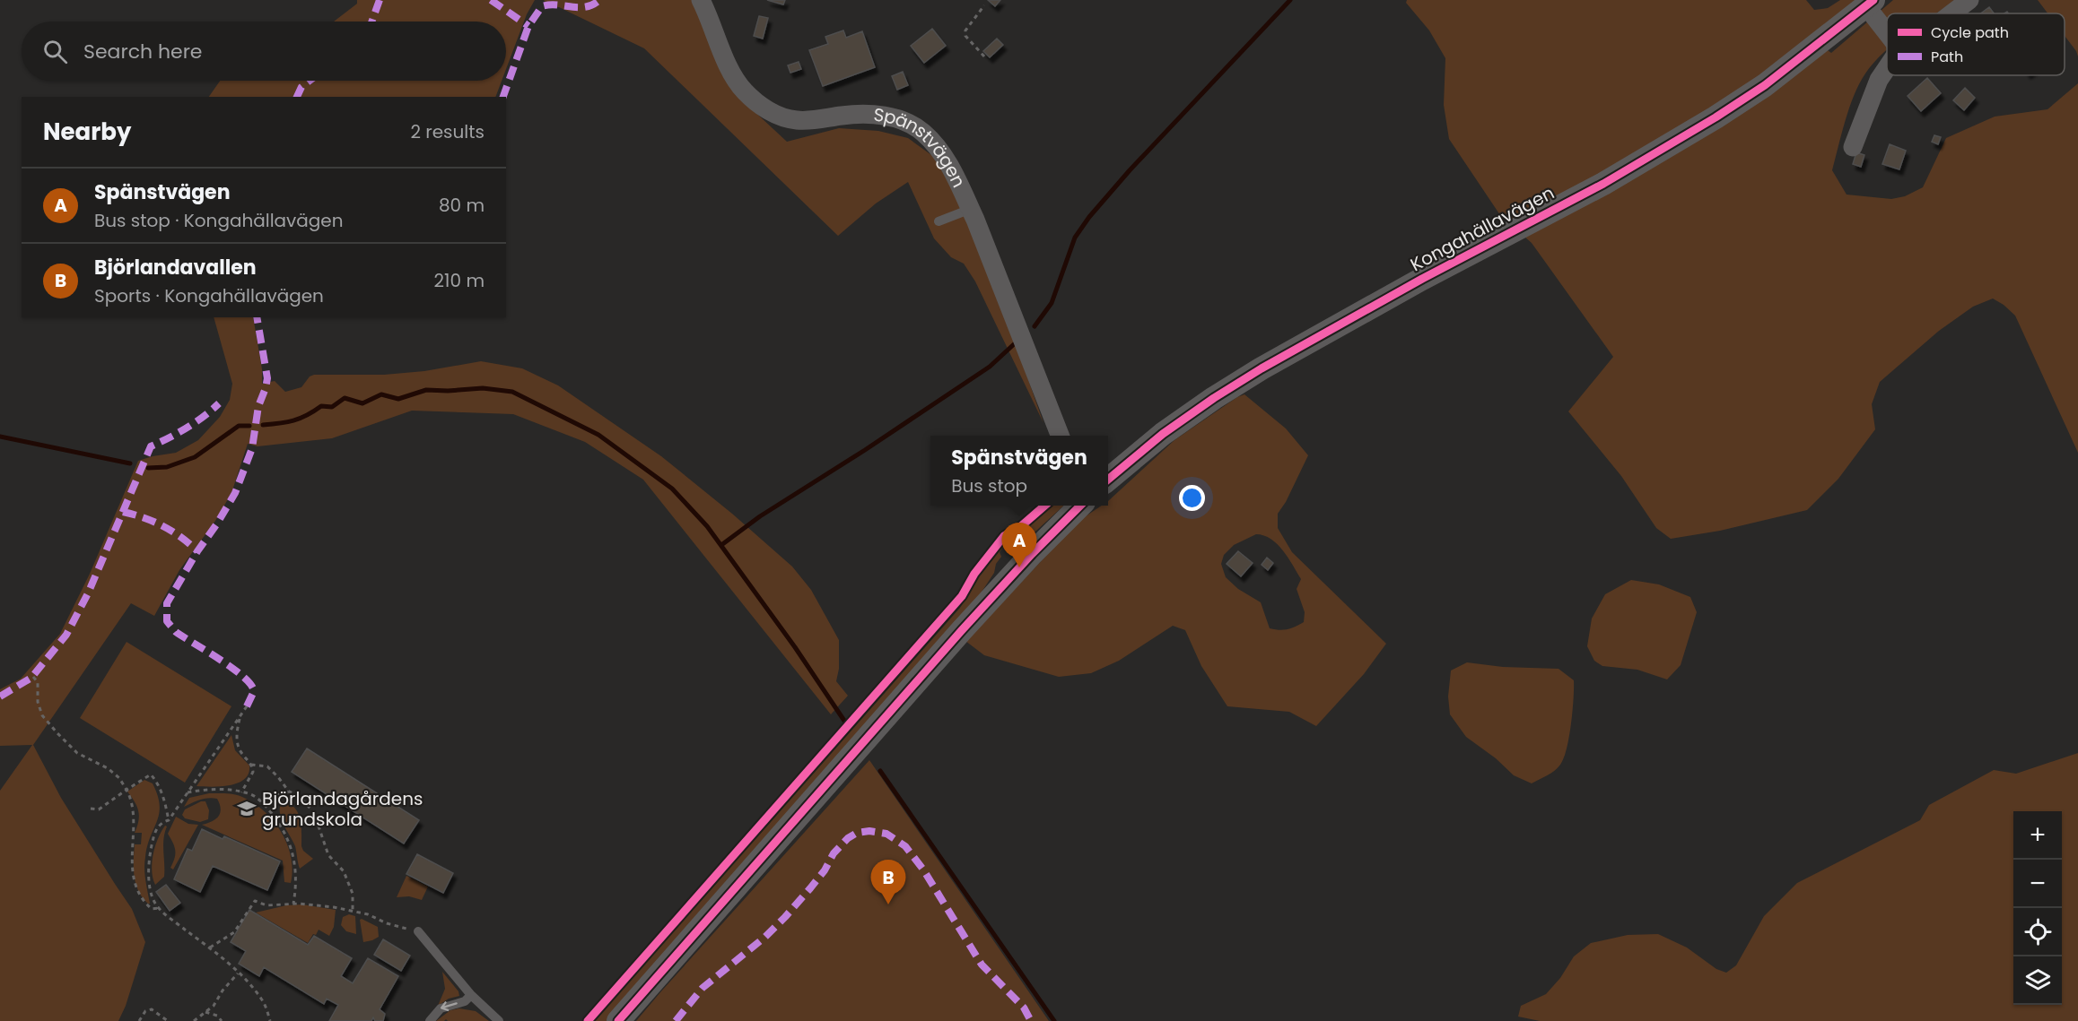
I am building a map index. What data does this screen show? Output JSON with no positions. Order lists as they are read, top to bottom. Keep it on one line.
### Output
{"streets":{"street":["Spänstvägen","Kongahällavägen"]},"places":{"school or university":["Björlandagårdens grundskola"]},"legend":["Cycle path","Path"],"page":{"search":"Search here","heading":["Nearby","2 results"],"list":[{"mark":"A","name":"Spänstvägen","note":"Bus stop · Kongahällavägen","value":"80 m"},{"mark":"B","name":"Björlandavallen","note":"Sports · Kongahällavägen","value":"210 m"}],"popup":["Spänstvägen","Bus stop"],"pins":["A","B"],"map_buttons":["+","−"]}}
